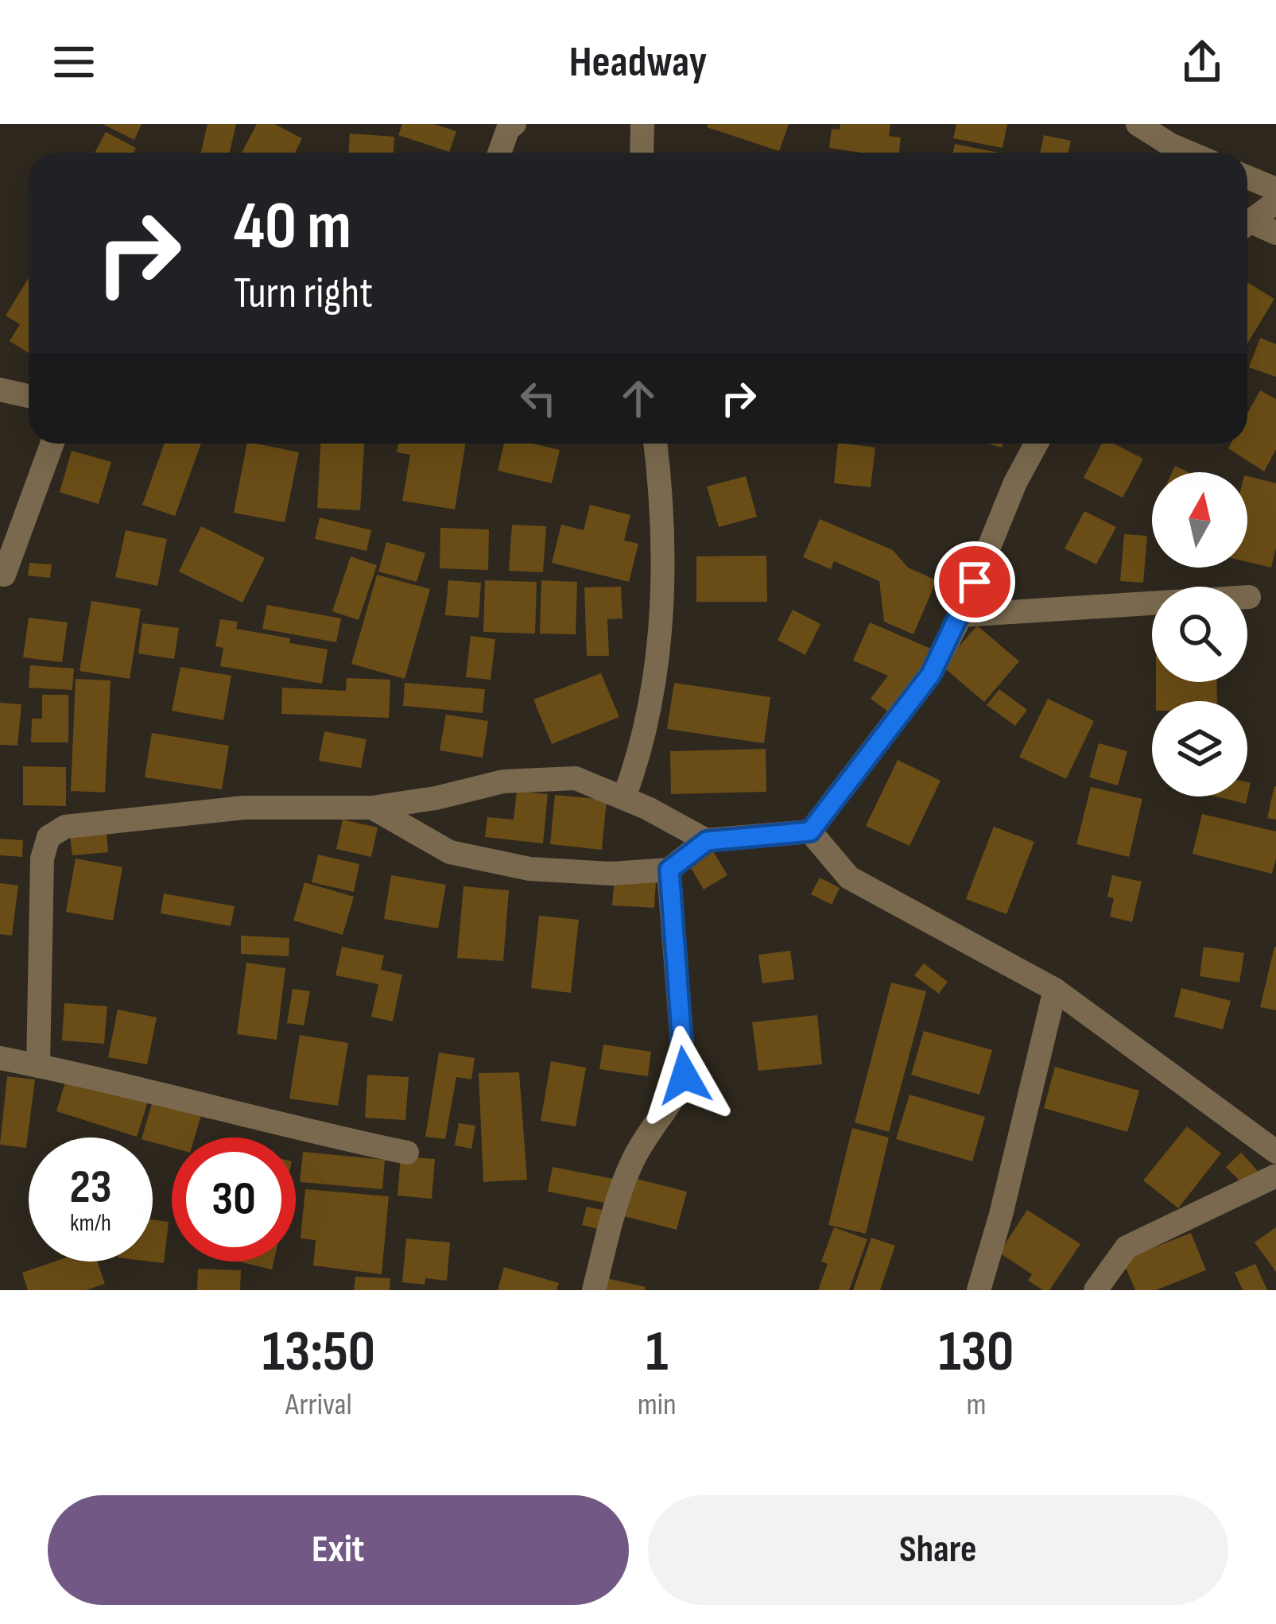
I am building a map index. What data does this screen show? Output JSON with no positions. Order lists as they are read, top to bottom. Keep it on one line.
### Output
{"north":"top","page":{"header":"Headway","turn":["40 m","Turn right"],"speed":"23 km/h","limit":"30","eta":["13:50","Arrival","1","min","130","m"],"buttons":["Exit","Share"]}}
